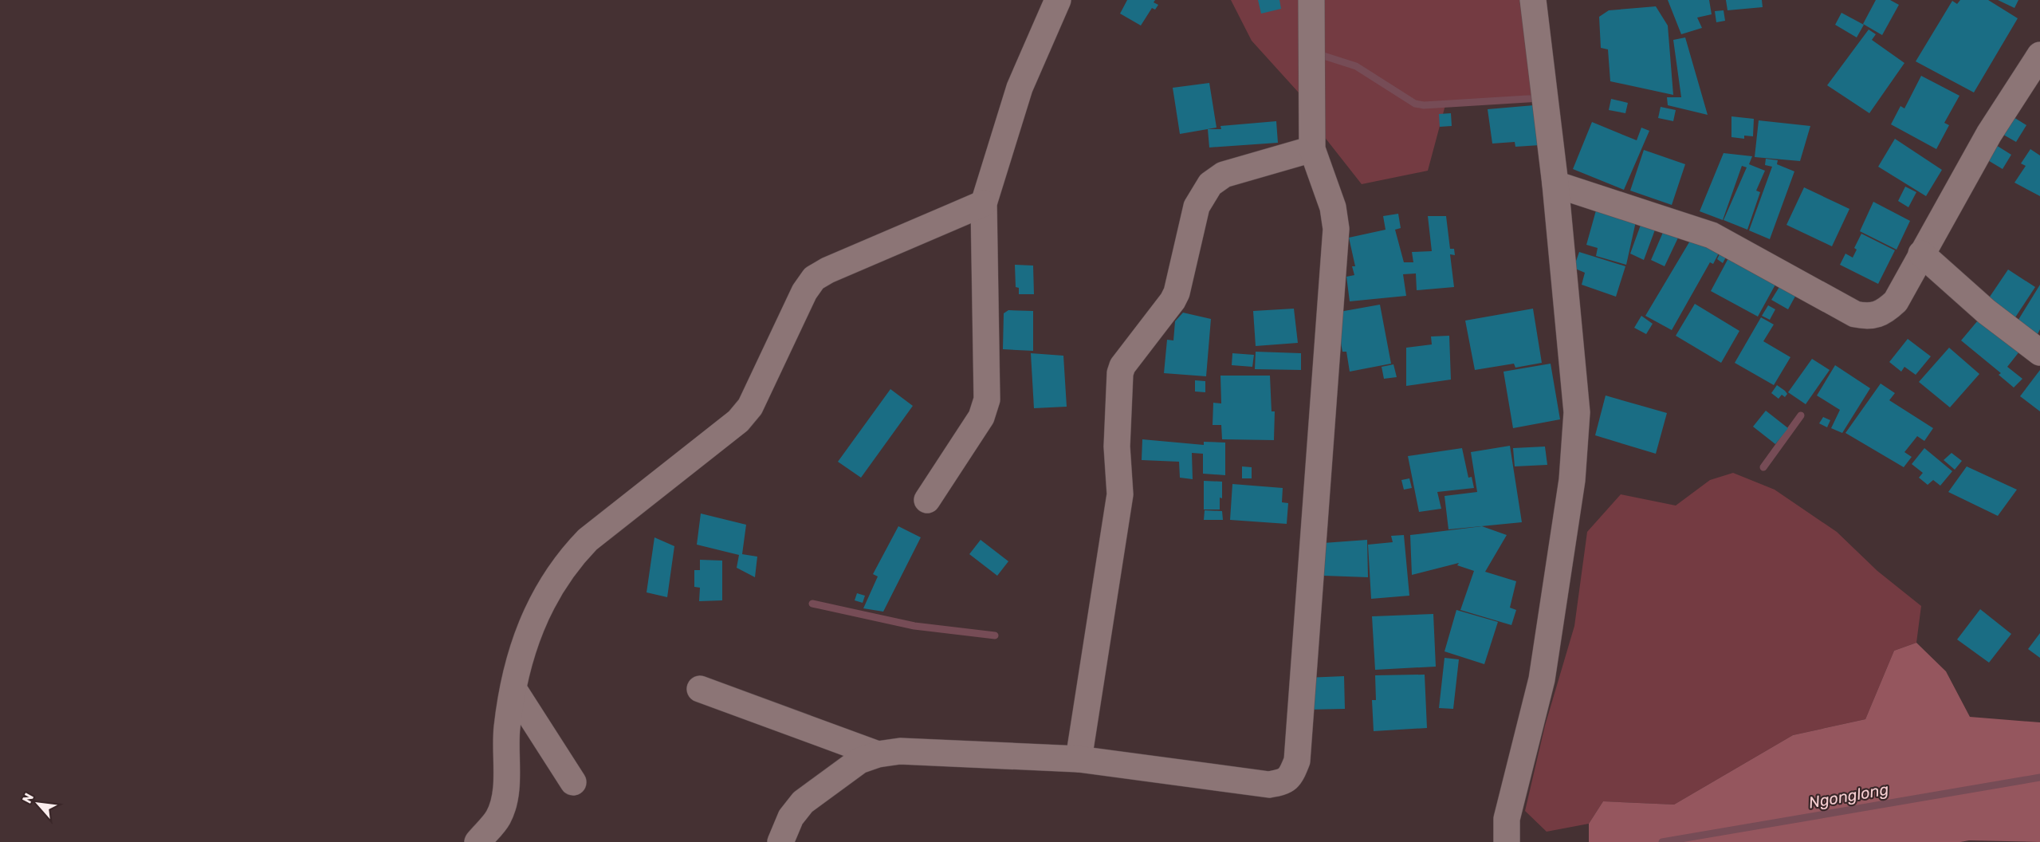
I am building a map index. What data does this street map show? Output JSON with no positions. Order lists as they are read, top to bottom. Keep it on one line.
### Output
{"water":["Ngonglong"],"north":"top left"}
